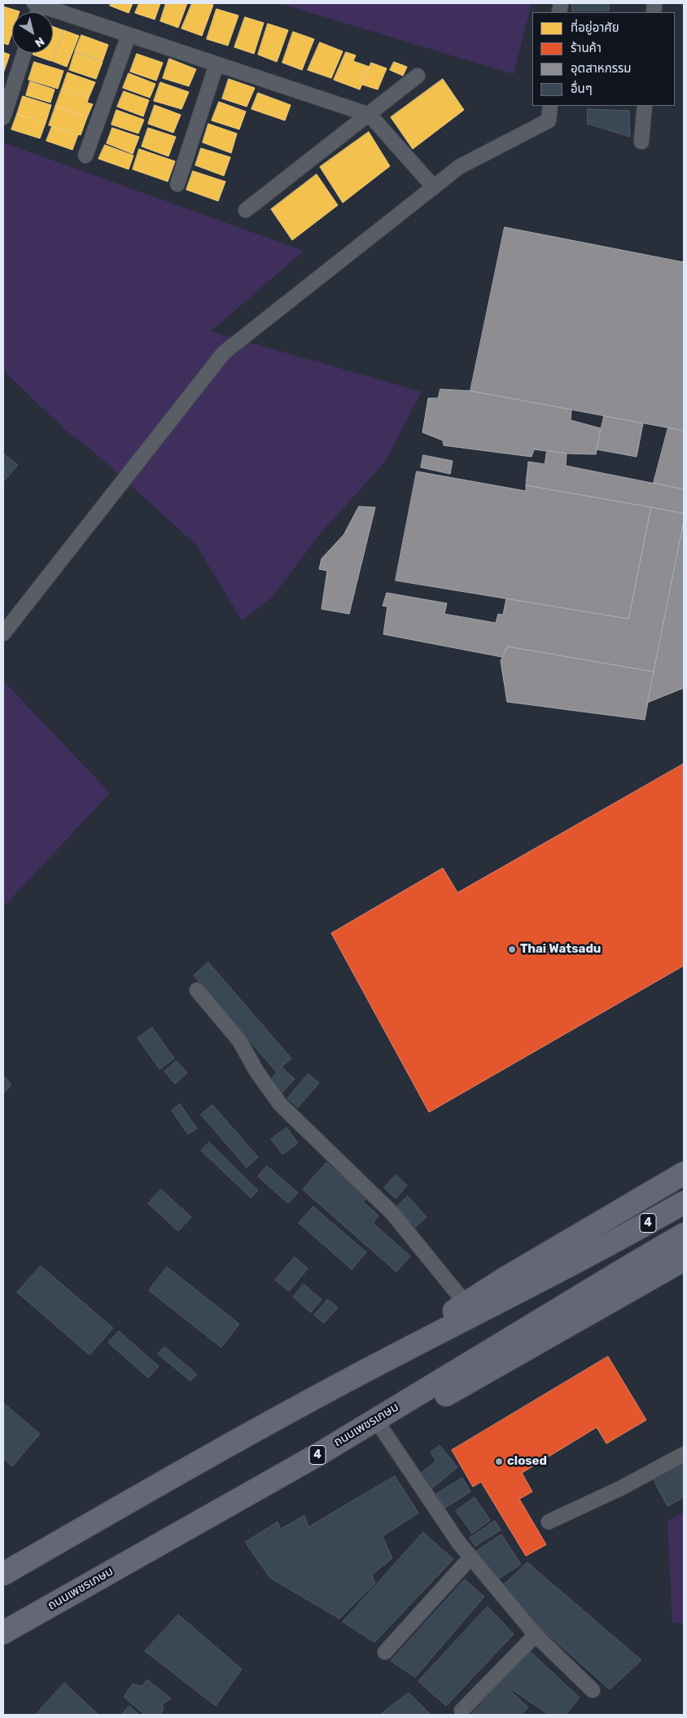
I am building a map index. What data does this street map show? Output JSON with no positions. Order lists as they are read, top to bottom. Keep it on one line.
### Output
{"streets":{"highway":["4","ถนนเพชรเกษม"]},"places":["Thai Watsadu","closed"],"legend":["ที่อยู่อาศัย","ร้านค้า","อุตสาหกรรม","อื่นๆ"],"north":"bottom right"}
